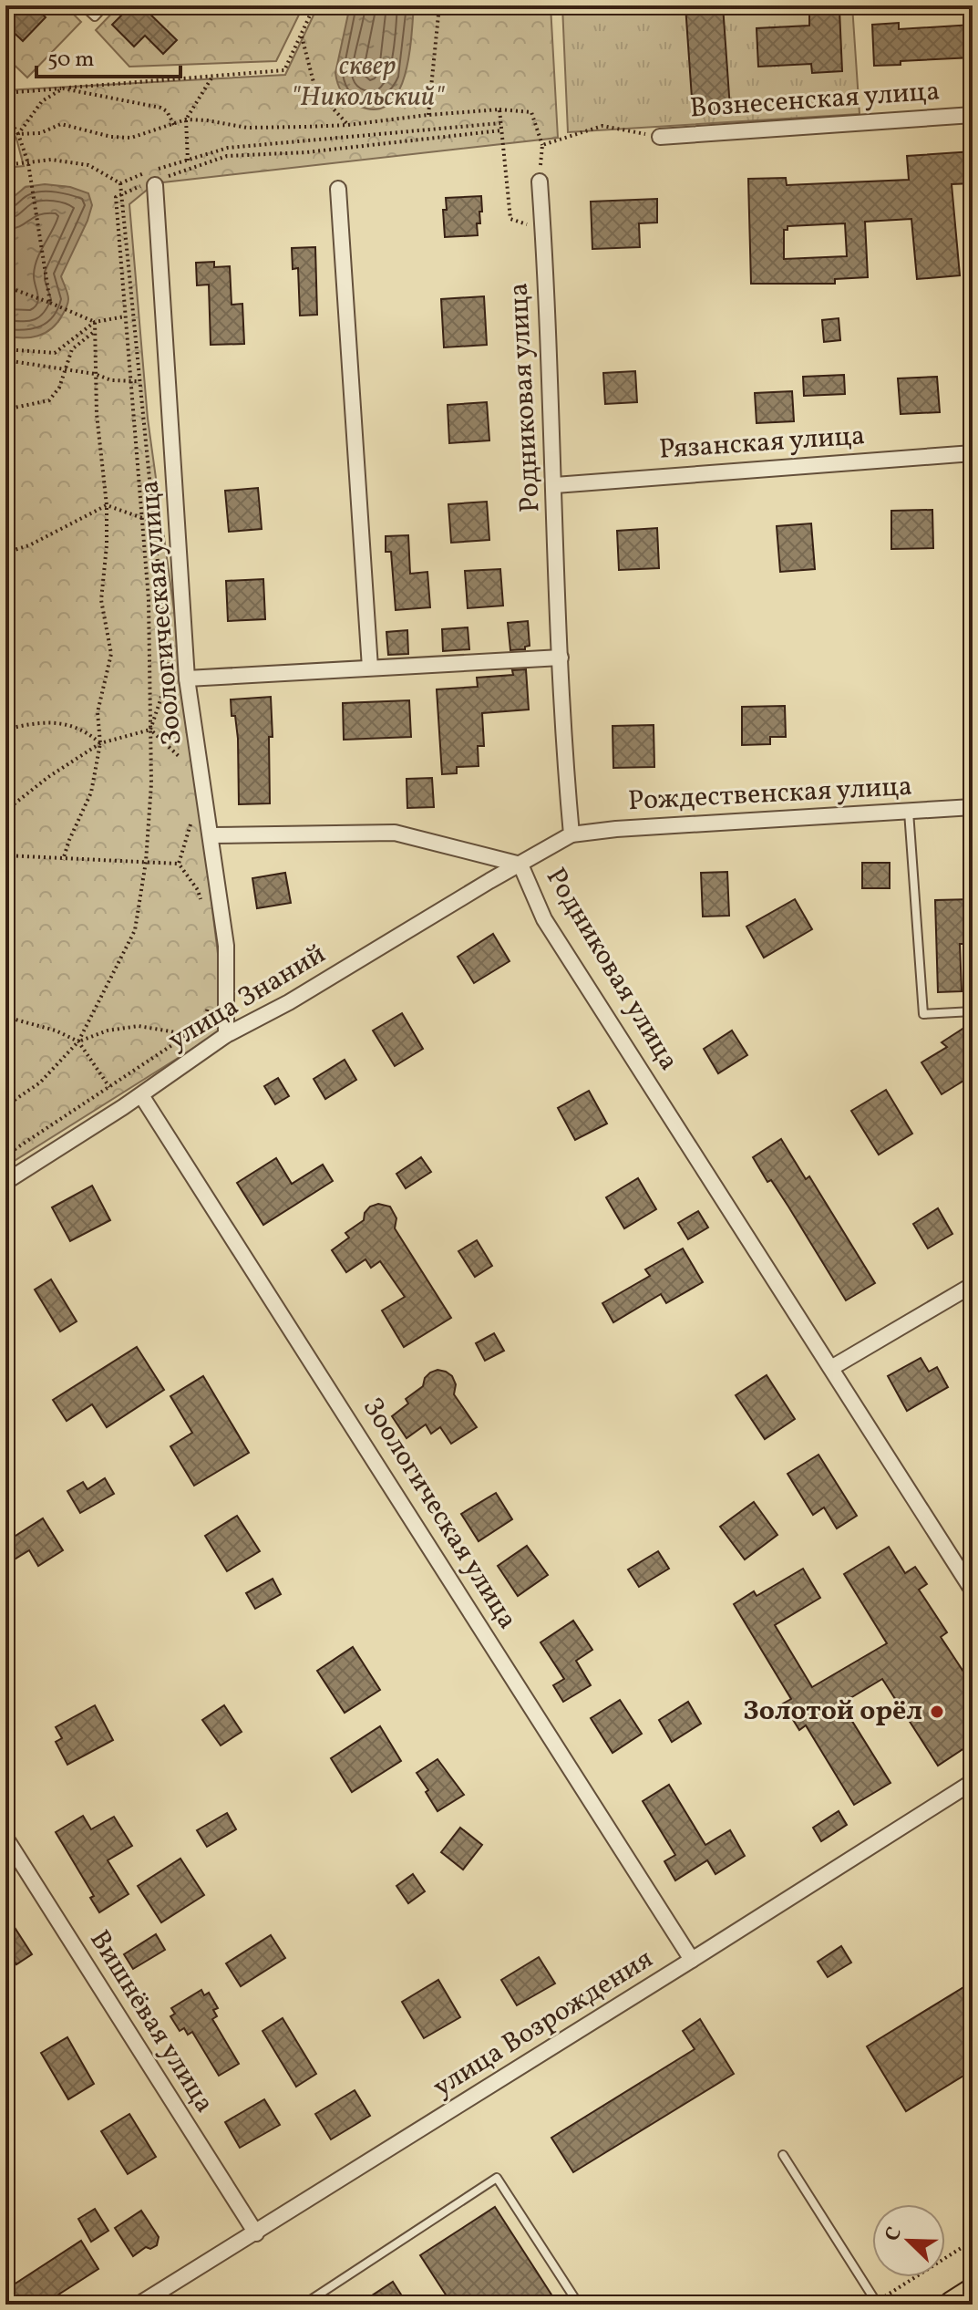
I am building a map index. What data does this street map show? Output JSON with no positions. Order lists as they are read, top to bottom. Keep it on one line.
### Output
{"streets":{"street":["Вознесенская улица","Родниковая улица","Рязанская улица","Зоологическая улица","Рождественская улица","улица Знаний","Вишнёвая улица","улица Возрождения"]},"crossings":[["Родниковая улица","Рязанская улица"],["Родниковая улица","Рождественская улица"],["Родниковая улица","улица Знаний"],["Зоологическая улица","улица Знаний"],["Зоологическая улица","улица Возрождения"],["Вишнёвая улица","улица Возрождения"]],"parks":["сквер \"Никольский\""],"places":["Золотой орёл"],"scale_bar":"50 m","north":"top left"}
